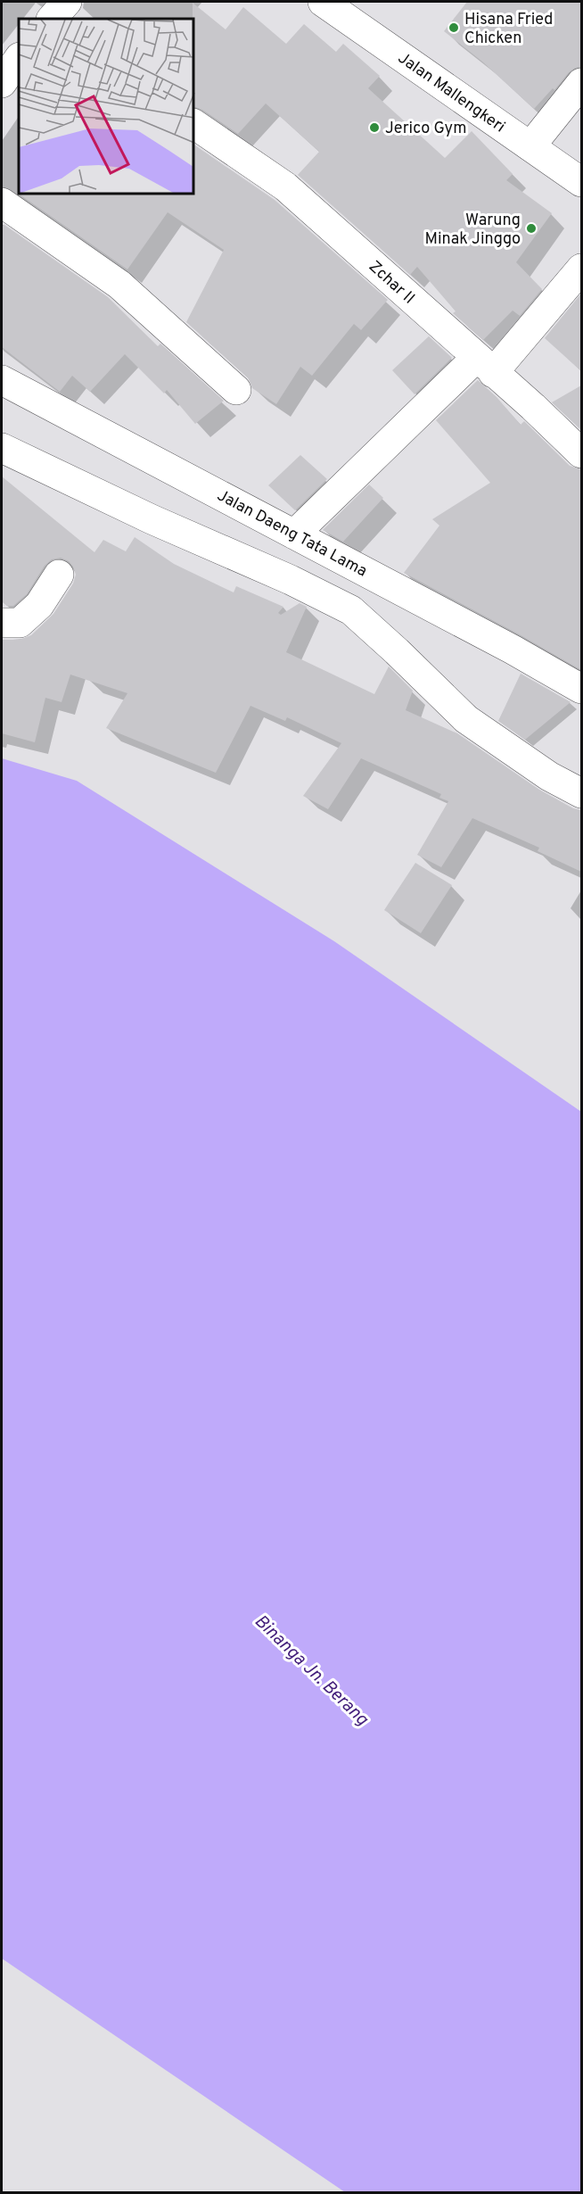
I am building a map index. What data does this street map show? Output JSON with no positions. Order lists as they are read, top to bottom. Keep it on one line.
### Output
{"streets":{"street":["Jalan Mallengkeri","Zchar II","Jalan Daeng Tata Lama"]},"water":["Binanga Jn. Berang"],"places":["Hisana Fried Chicken","Jerico Gym","Warung Minak Jinggo"]}
